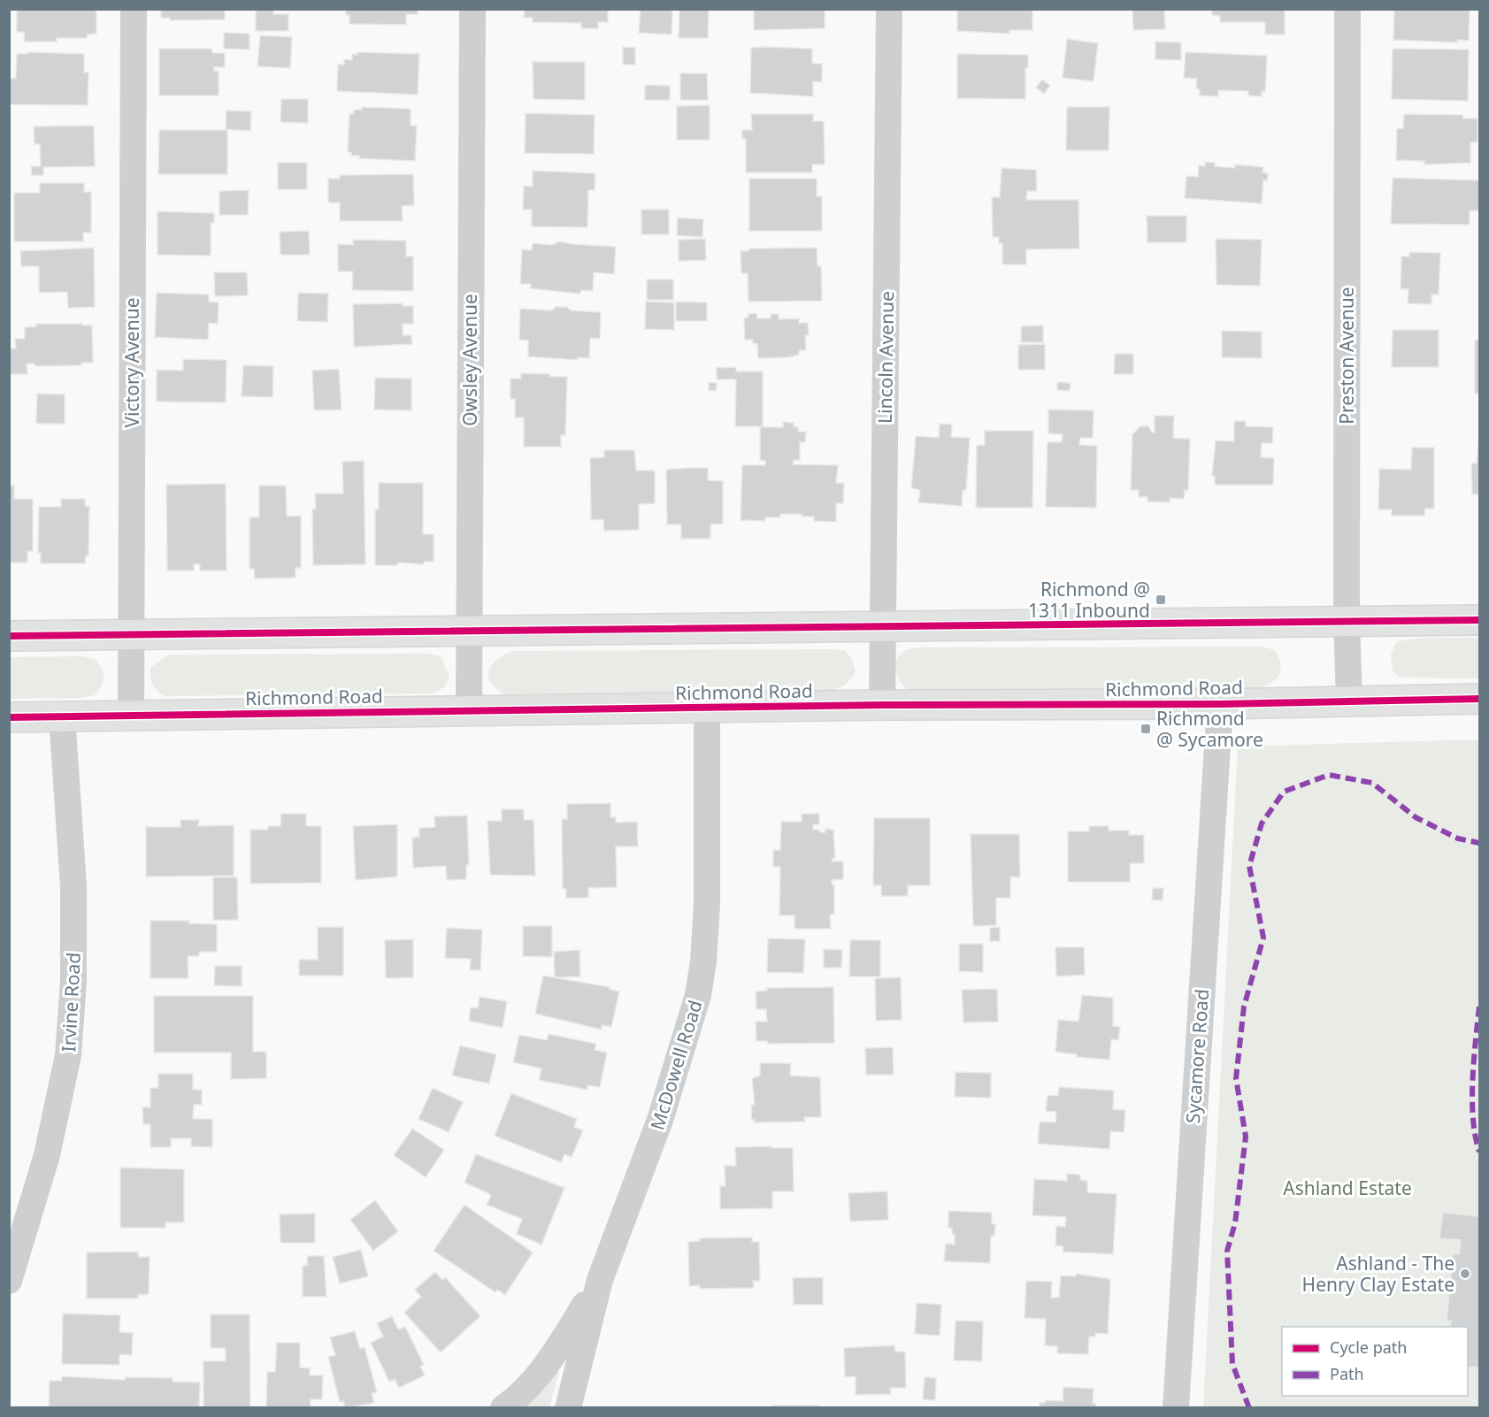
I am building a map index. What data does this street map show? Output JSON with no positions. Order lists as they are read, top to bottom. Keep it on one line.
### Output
{"streets":{"main road":["Richmond Road"],"street":["Preston Avenue","Lincoln Avenue","Owsley Avenue","Victory Avenue","Irvine Road","Sycamore Road","McDowell Road"]},"crossings":[["Preston Avenue","Richmond Road"],["Lincoln Avenue","Richmond Road"],["Owsley Avenue","Richmond Road"],["Victory Avenue","Richmond Road"],["Richmond Road","Irvine Road"],["Richmond Road","Sycamore Road"],["Richmond Road","McDowell Road"]],"parks":["Ashland Estate"],"places":{"transit":["Richmond @ 1311 Inbound","Richmond @ Sycamore"],"other":["Ashland - The Henry Clay Estate"]},"legend":["Cycle path","Path"]}
